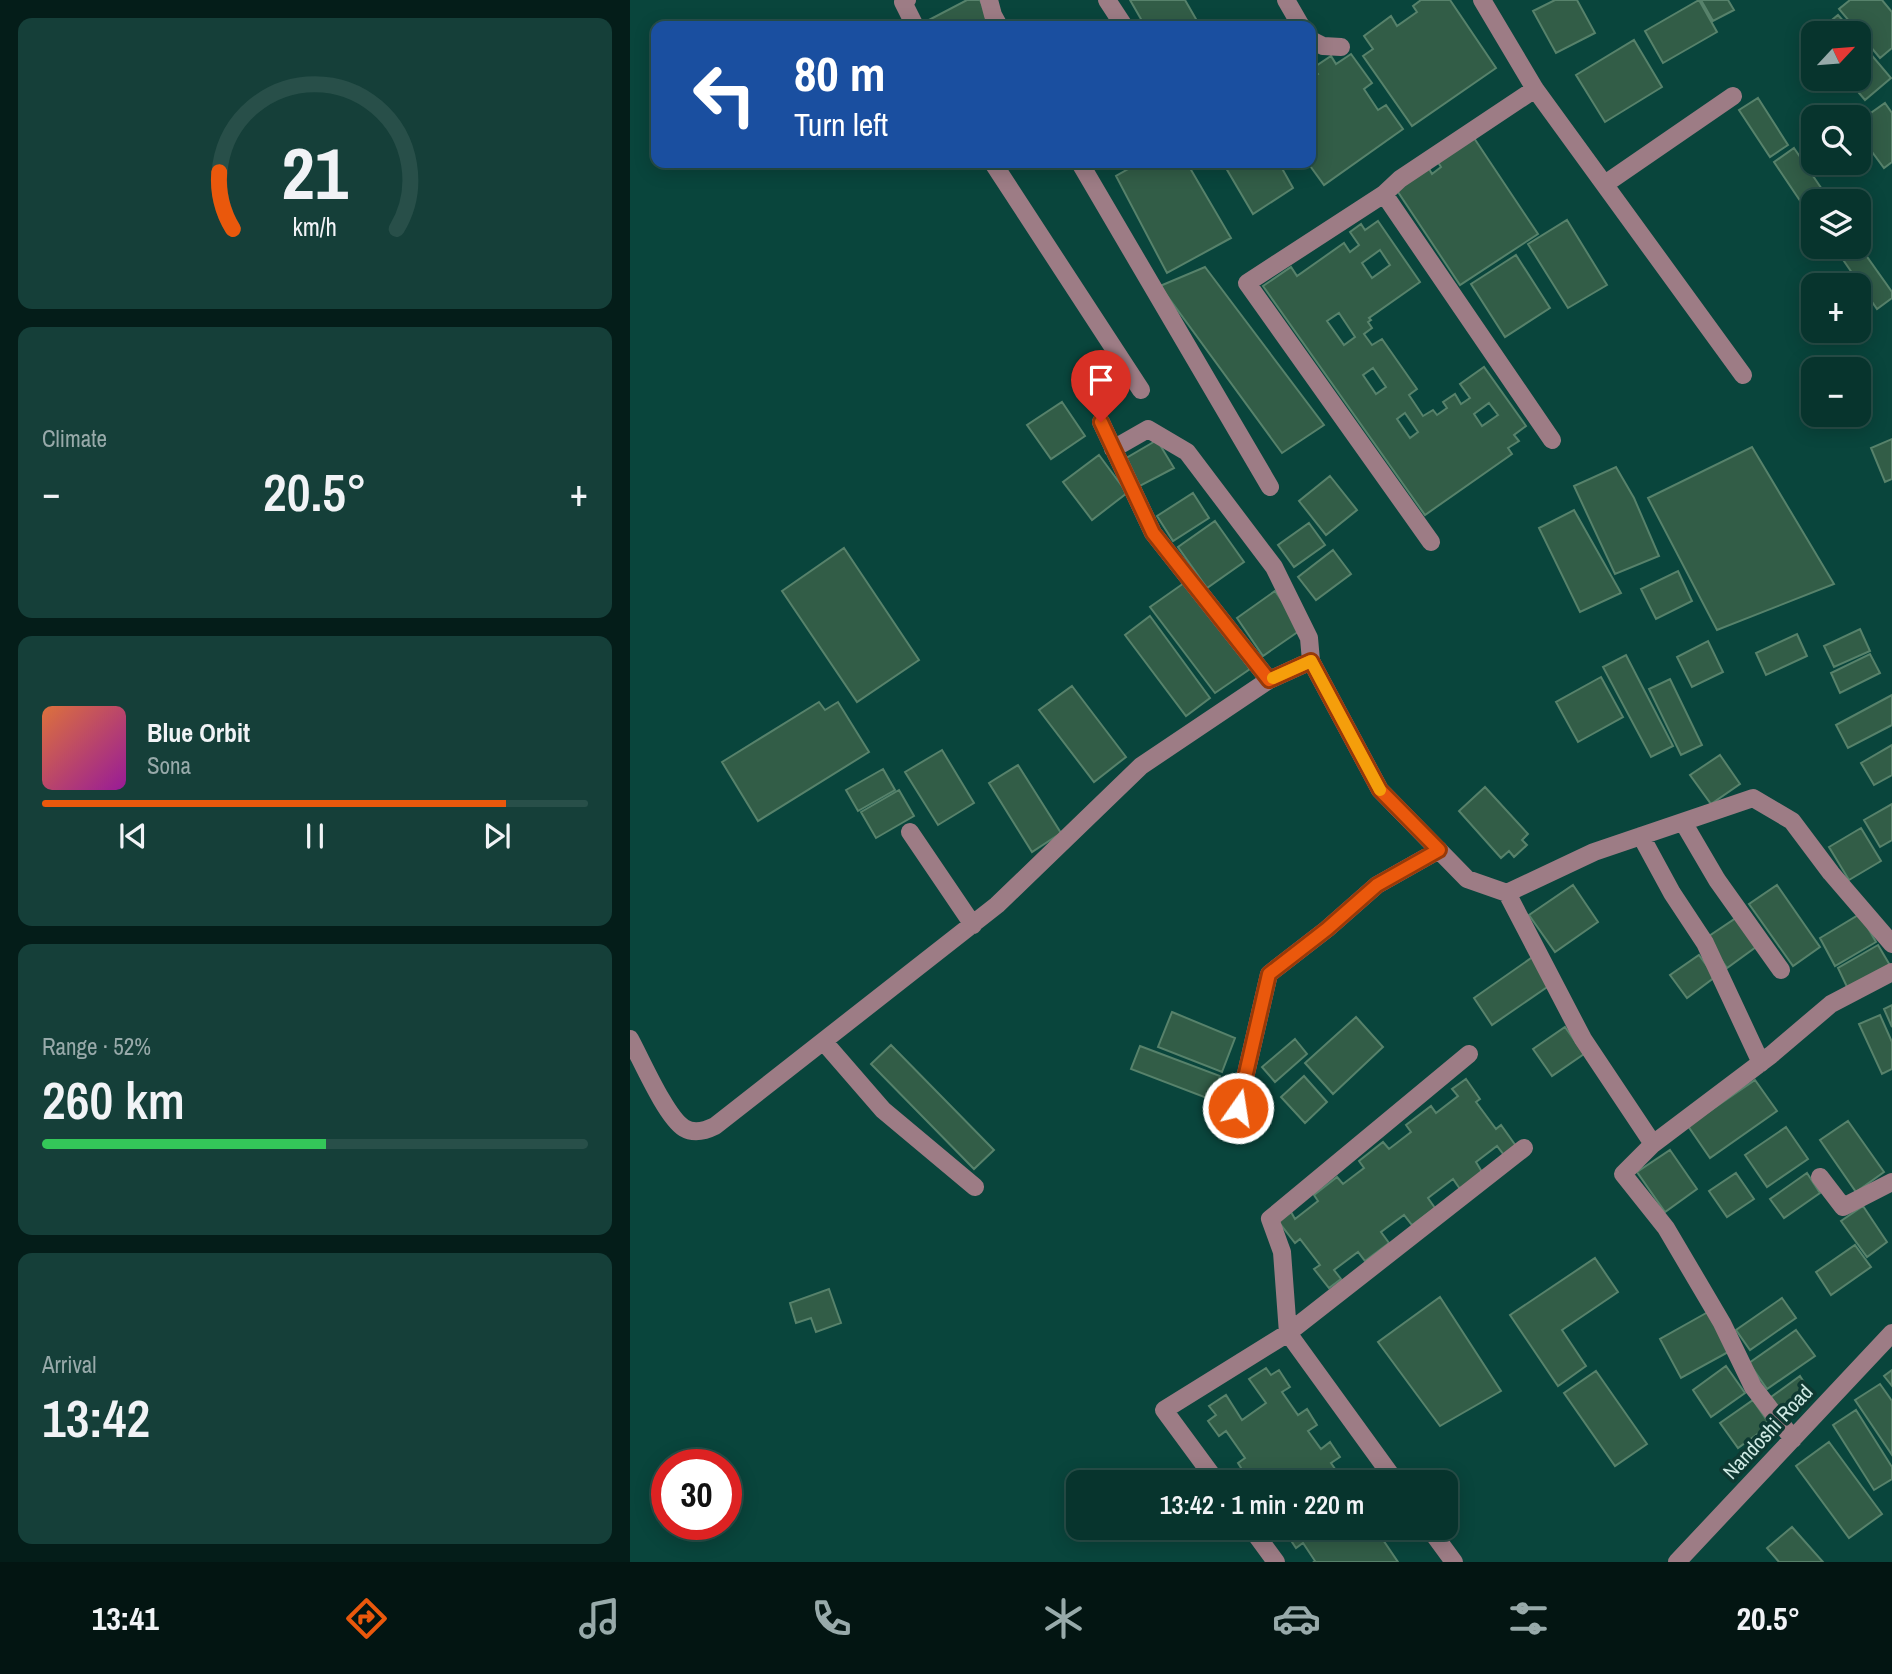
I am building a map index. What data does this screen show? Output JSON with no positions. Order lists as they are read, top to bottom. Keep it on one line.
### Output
{"streets":{"street":["Nandoshi Road"]},"north":"top right","page":{"map_buttons":["+","−"],"turn":["80 m","Turn left"],"tile":["Climate",["Range · 52%","260 km"],["Arrival","13:42"]],"heat":["−","20.5°","+"],"song":["Blue Orbit","Sona"],"limit":"30","trip":"13:42 · 1 min · 220 m","tabs":["13:41","20.5°"],"gauge":["21","km/h"]}}
